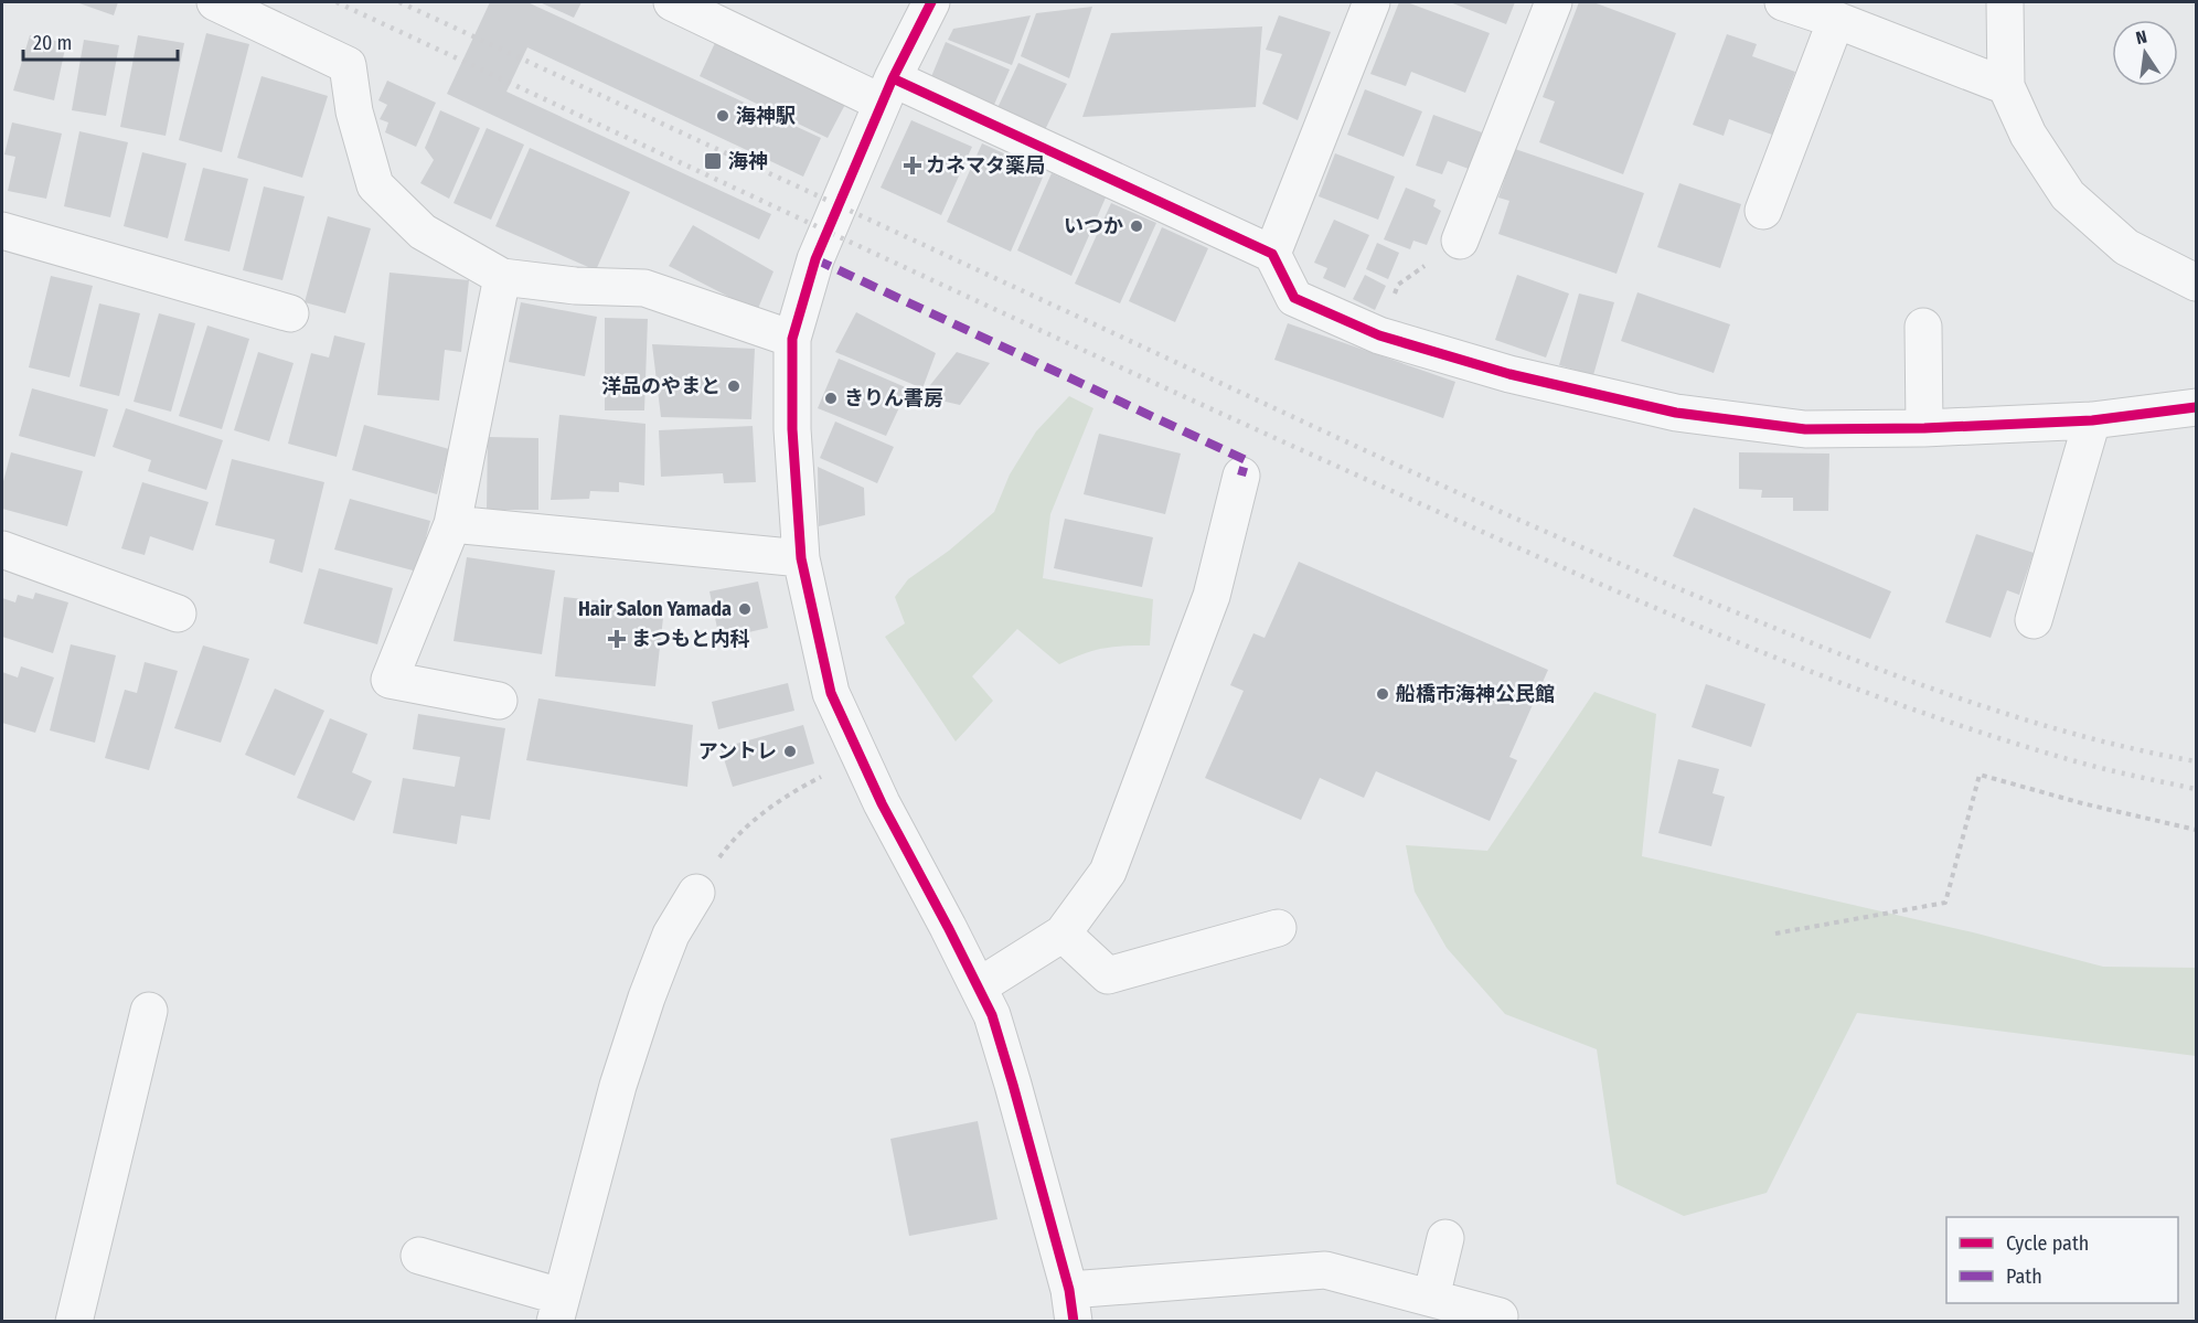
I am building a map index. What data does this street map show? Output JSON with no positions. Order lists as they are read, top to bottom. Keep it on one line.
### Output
{"places":{"other":["海神駅","いつか","洋品のやまと","きりん書房","Hair Salon Yamada","船橋市海神公民館","アントレ"],"transit":["海神"],"health":["カネマタ薬局","まつもと内科"]},"legend":["Cycle path","Path"],"scale_bar":"20 m","north":"top"}
